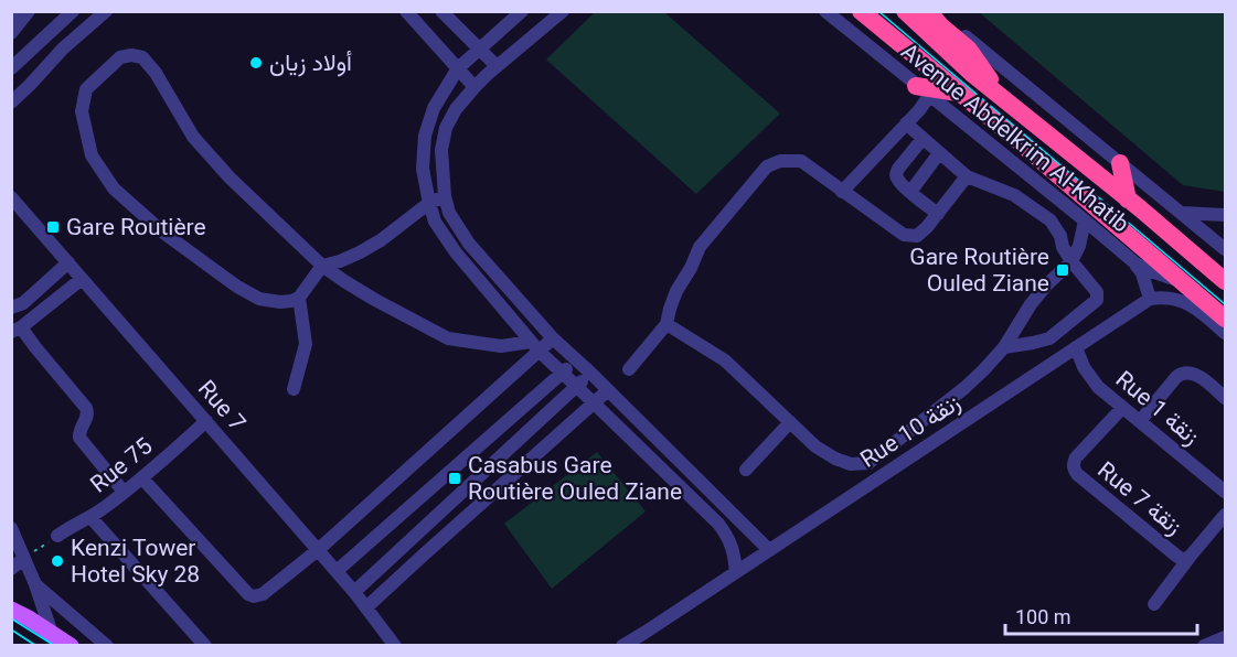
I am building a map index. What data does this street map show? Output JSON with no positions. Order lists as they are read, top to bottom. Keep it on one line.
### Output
{"streets":{"street":["Avenue Abdelkrim Al-Khatib","Rue 7","Rue 1 زنقة","Rue 10 زنقة","Rue 75","Rue 7 زنقة"]},"crossings":[["Rue 7","Rue 75"],["Rue 1 زنقة","Rue 10 زنقة"],["Rue 1 زنقة","Rue 7 زنقة"]],"places":{"other":["أولاد زيان","Kenzi Tower Hotel Sky 28"],"transit":["Gare Routière","Gare Routière Ouled Ziane","Casabus Gare Routière Ouled Ziane"]},"scale_bar":"100 m"}
